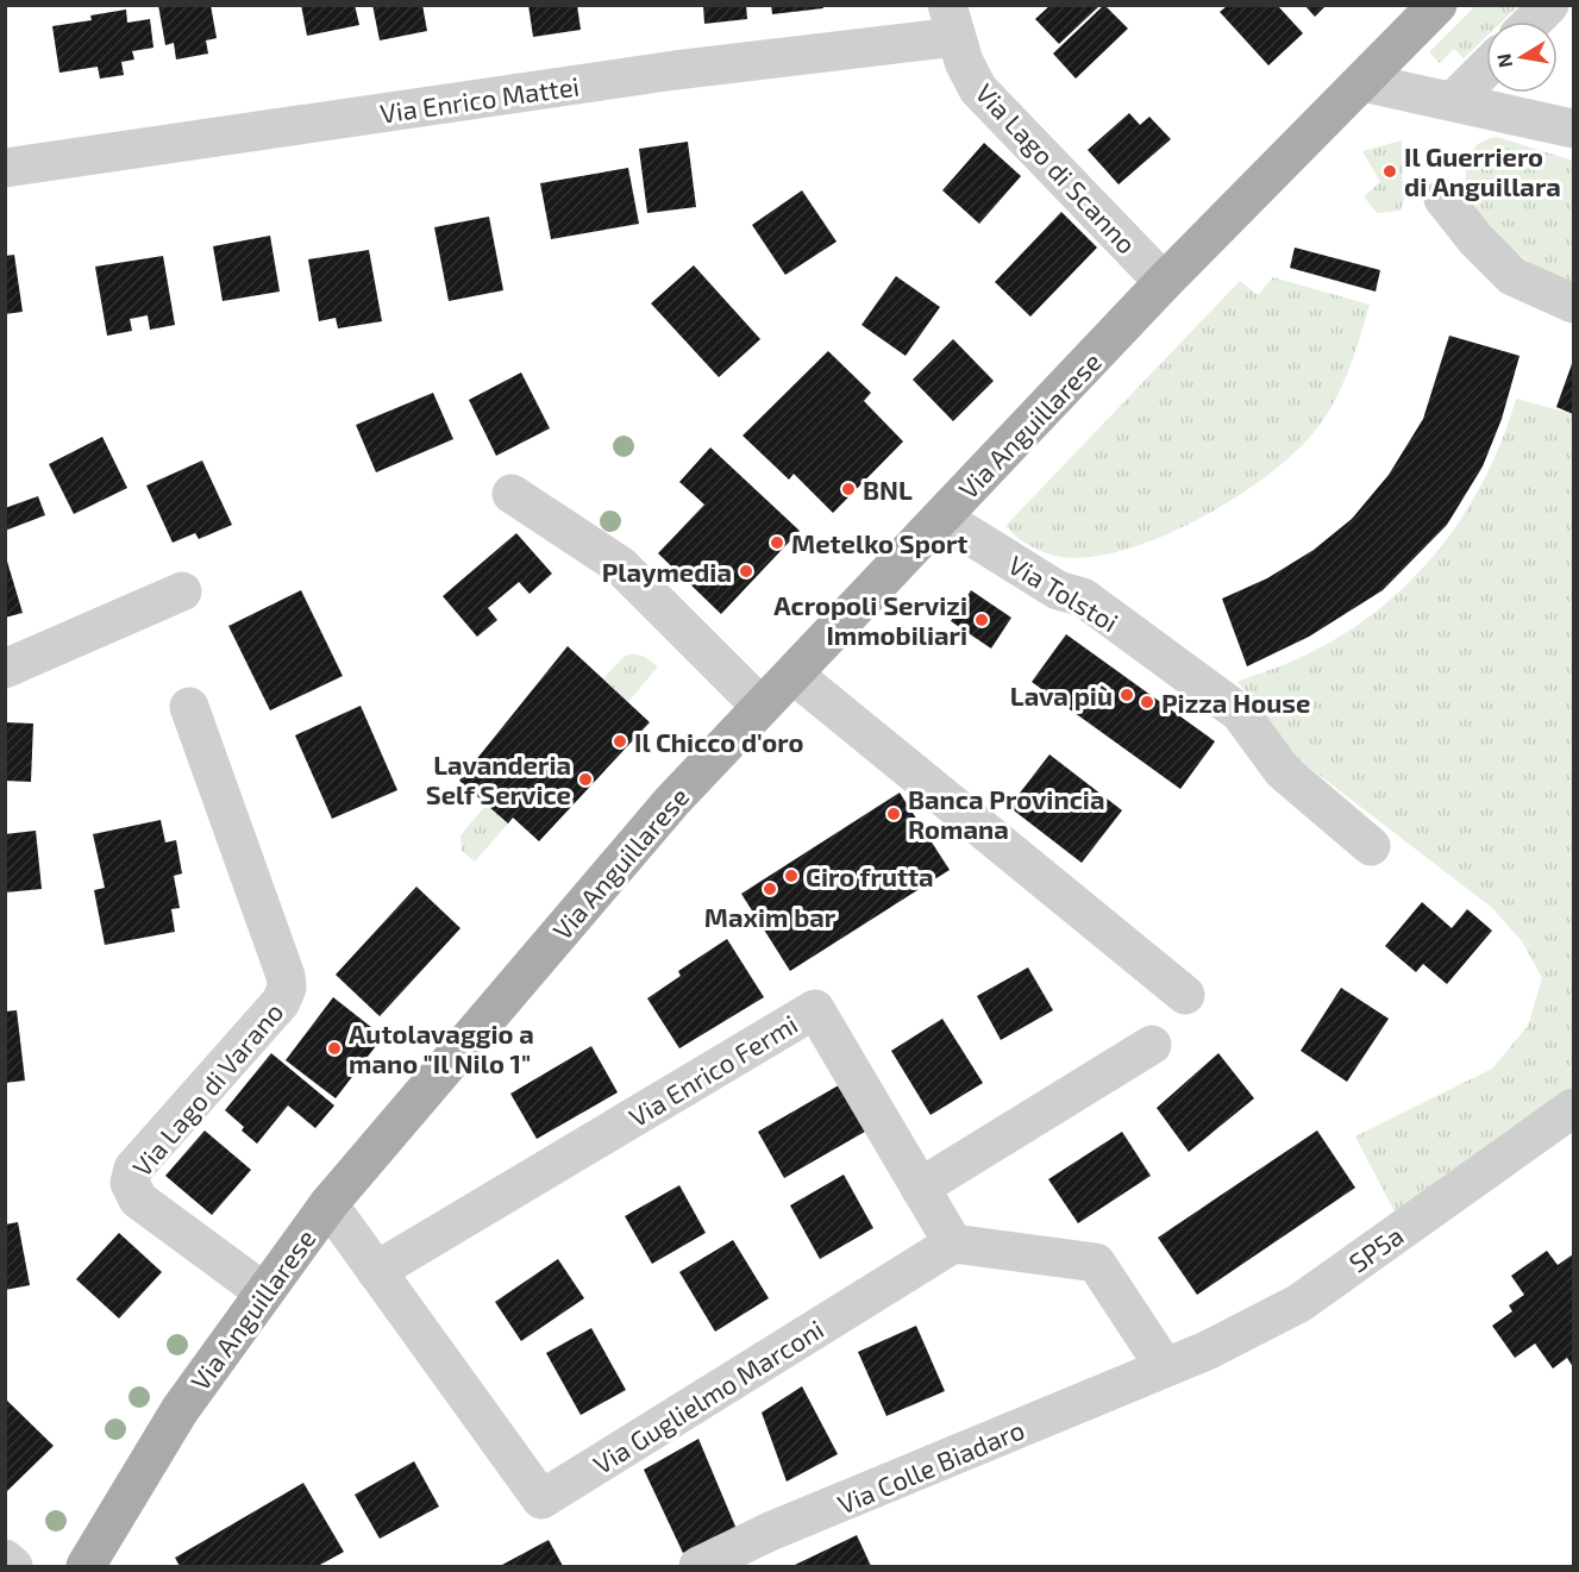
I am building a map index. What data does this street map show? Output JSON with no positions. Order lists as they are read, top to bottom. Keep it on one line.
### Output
{"streets":{"main road":["Via Anguillarese"],"street":["Via Enrico Mattei","Via Lago di Scanno","Via Tolstoi","Via Enrico Fermi","Via Lago di Varano","SP5a","Via Guglielmo Marconi","Via Colle Biadaro"]},"crossings":[["Via Enrico Mattei","Via Lago di Scanno"],["Via Lago di Scanno","Via Anguillarese"],["Via Anguillarese","Via Tolstoi"],["Via Anguillarese","Via Lago di Varano"],["Via Anguillarese","Via Guglielmo Marconi"],["Via Enrico Fermi","Via Guglielmo Marconi"],["SP5a","Via Colle Biadaro"]],"places":["Il Guerriero di Anguillara","BNL","Metelko Sport","Playmedia","Acropoli Servizi Immobiliari","Lava più","Pizza House","Il Chicco d'oro","Lavanderia Self Service","Banca Provincia Romana","Ciro frutta","Maxim bar","Autolavaggio a mano \"Il Nilo 1\""],"north":"left"}
